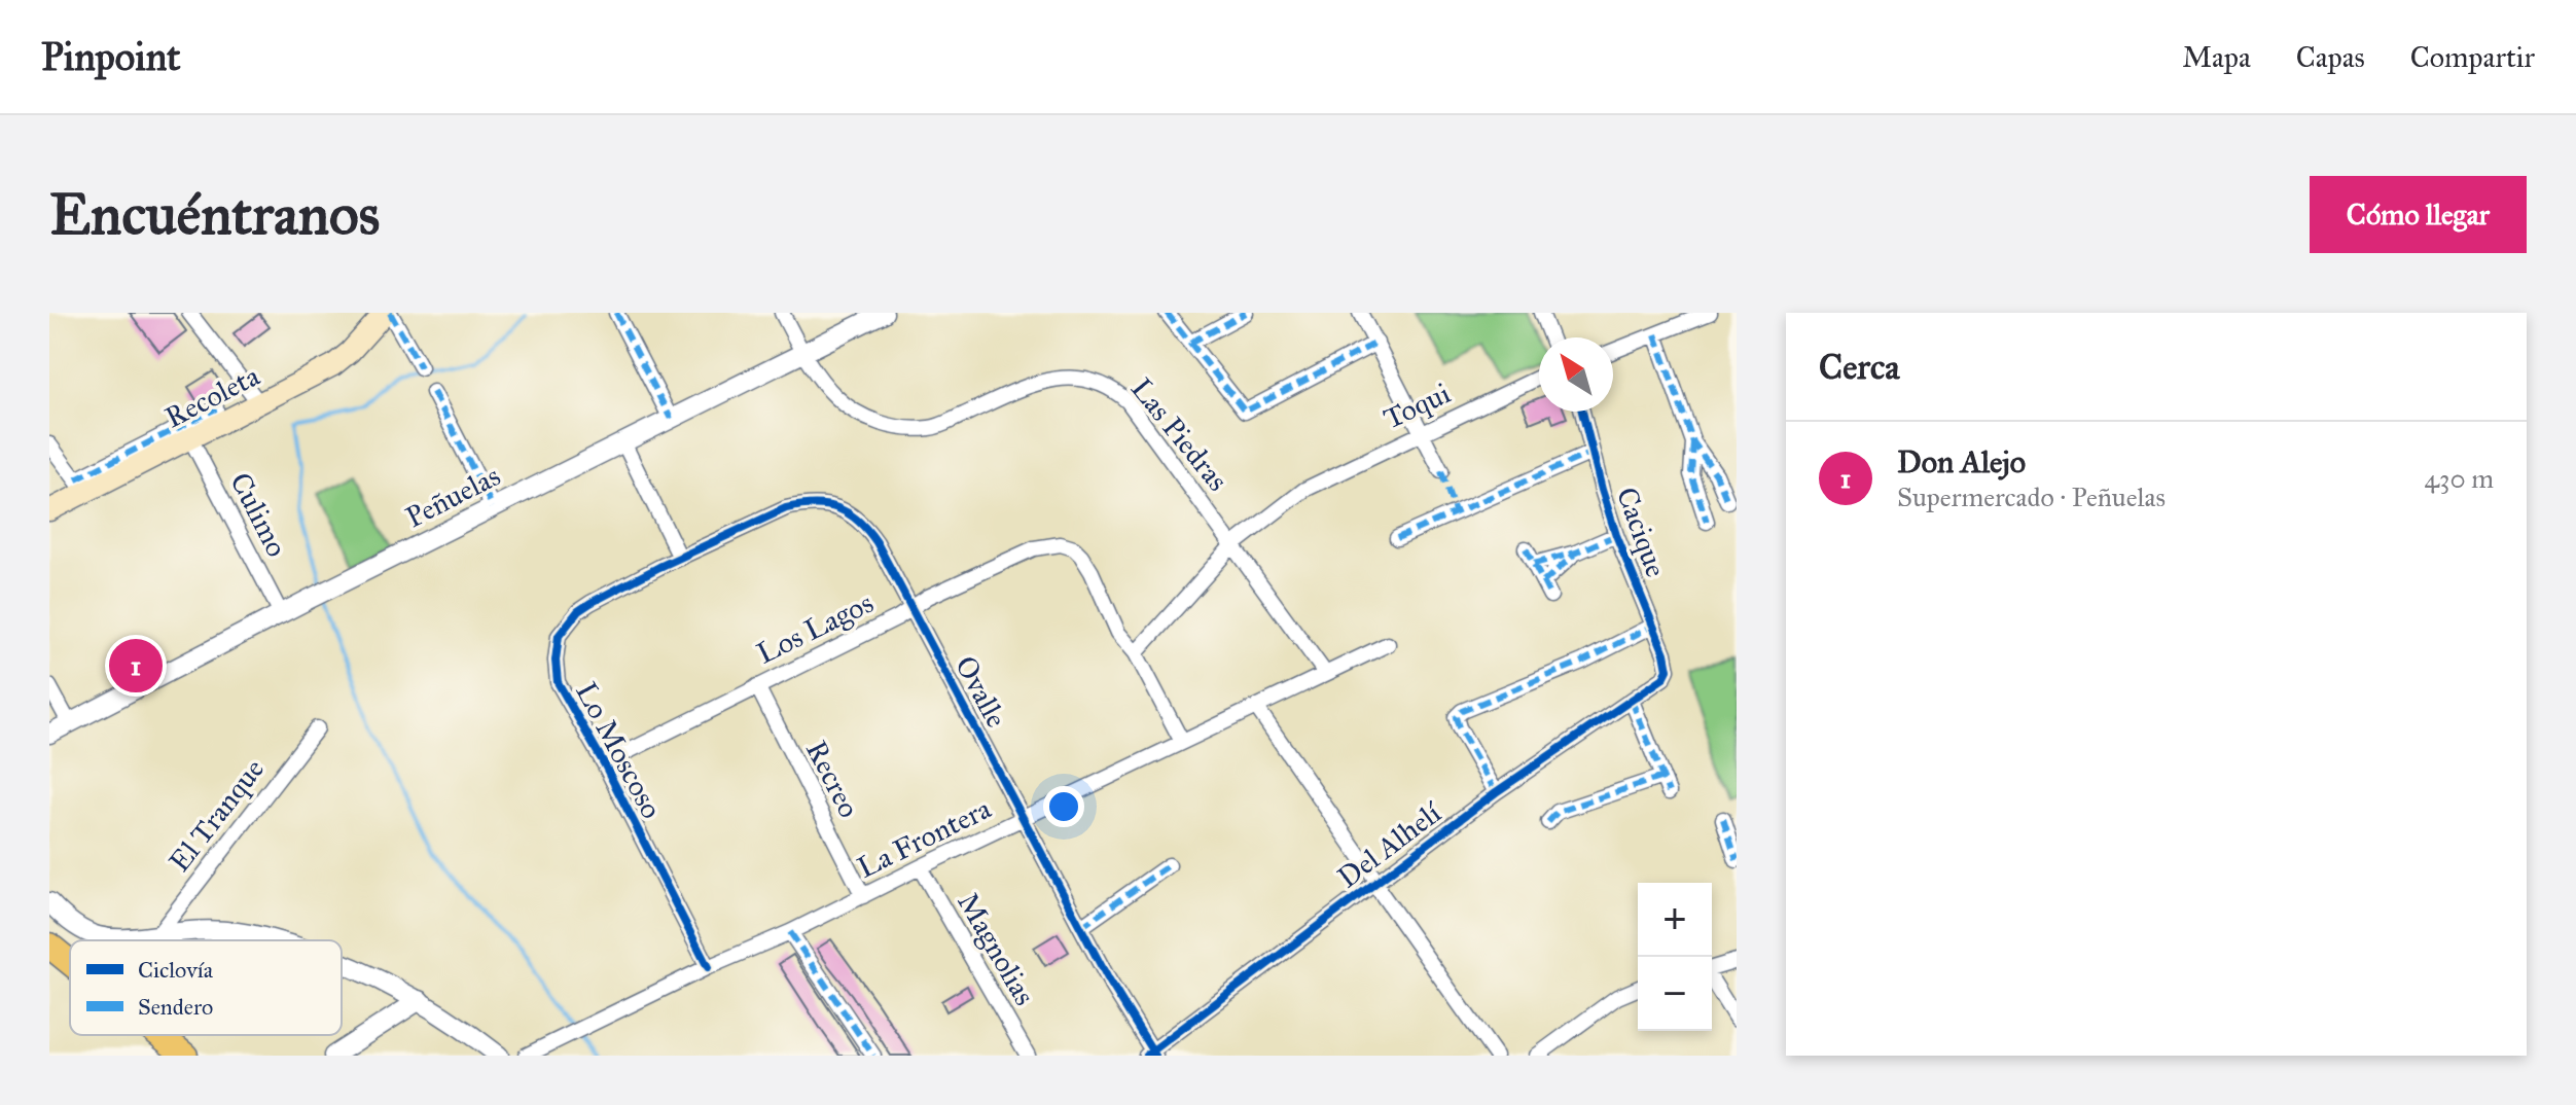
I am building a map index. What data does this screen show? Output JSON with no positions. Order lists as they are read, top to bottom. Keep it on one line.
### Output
{"streets":{"main road":["Recoleta"],"street":["Toqui","Las Piedras","Peñuelas","Culimo","Cacique","Los Lagos","Ovalle","Lo Moscoso","Recreo","El Tranque","La Frontera","Del Alhelí","Magnolias"]},"crossings":[["Recoleta","Culimo"],["Toqui","Las Piedras"],["Toqui","Los Lagos"],["Las Piedras","Peñuelas"],["Las Piedras","La Frontera"],["Peñuelas","Culimo"],["Cacique","Del Alhelí"],["Los Lagos","Ovalle"],["Los Lagos","Lo Moscoso"],["Los Lagos","Recreo"],["Los Lagos","La Frontera"],["Ovalle","Lo Moscoso"],["Ovalle","La Frontera"],["Ovalle","Del Alhelí"],["Lo Moscoso","La Frontera"],["Recreo","La Frontera"],["La Frontera","Magnolias"]],"legend":["Ciclovía","Sendero"],"north":"top left","page":{"header":"Pinpoint","nav":["Mapa","Capas","Compartir"],"buttons":"Cómo llegar","title":"Encuéntranos","heading":"Cerca","list":[{"mark":"1","name":"Don Alejo","note":"Supermercado · Peñuelas","value":"430 m"}],"pins":"1","map_buttons":["+","−"]}}
